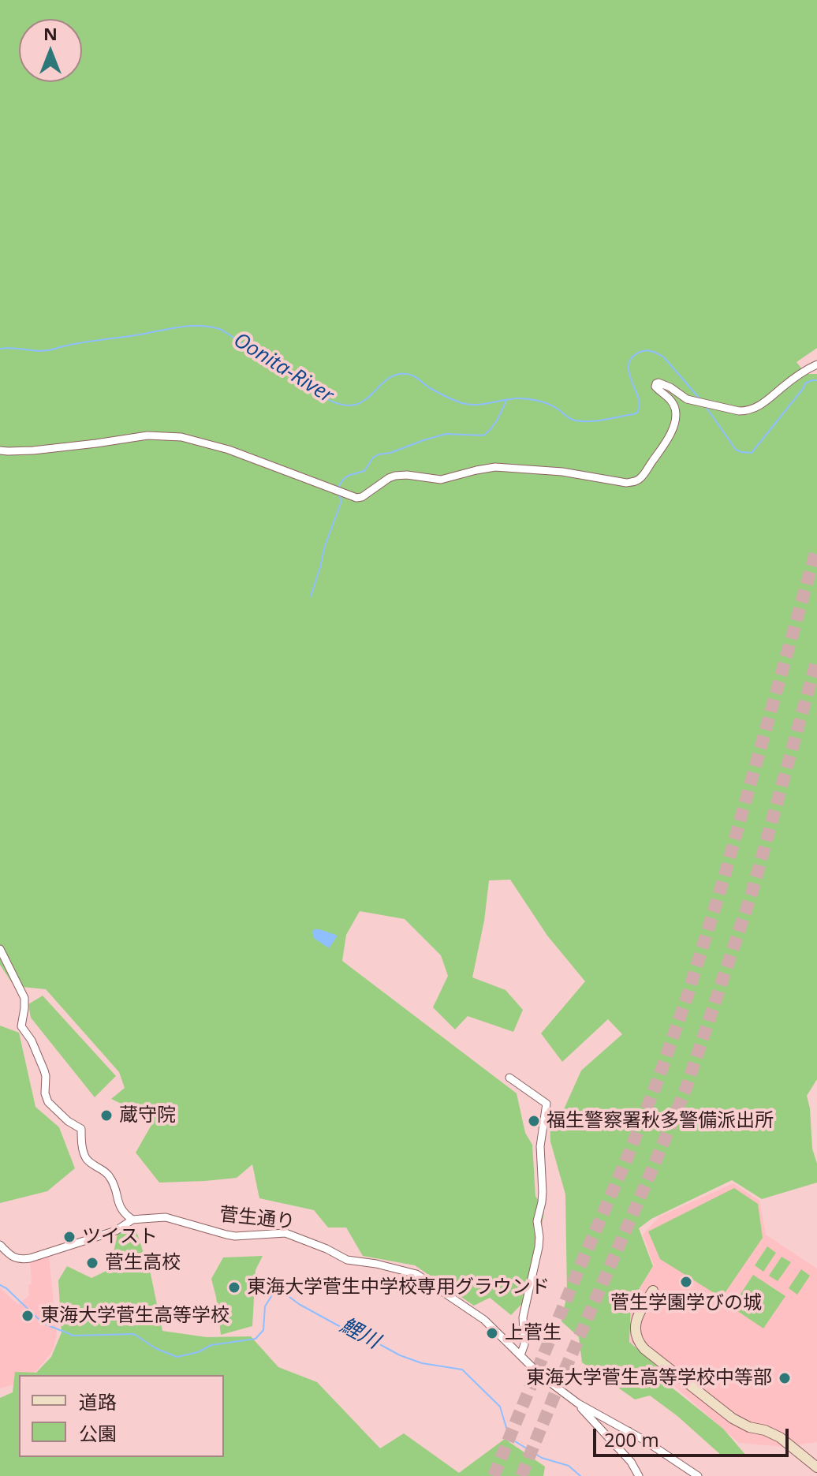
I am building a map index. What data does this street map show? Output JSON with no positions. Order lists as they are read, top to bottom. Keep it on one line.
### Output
{"streets":{"street":["菅生通り"]},"water":["Oonita-River","鯉川"],"places":["蔵守院","福生警察署秋多警備派出所","ツイスト","菅生高校","菅生学園学びの城","東海大学菅生中学校専用グラウンド","東海大学菅生高等学校","上菅生","東海大学菅生高等学校中等部"],"legend":["道路","公園"],"scale_bar":"200 m","north":"top"}
